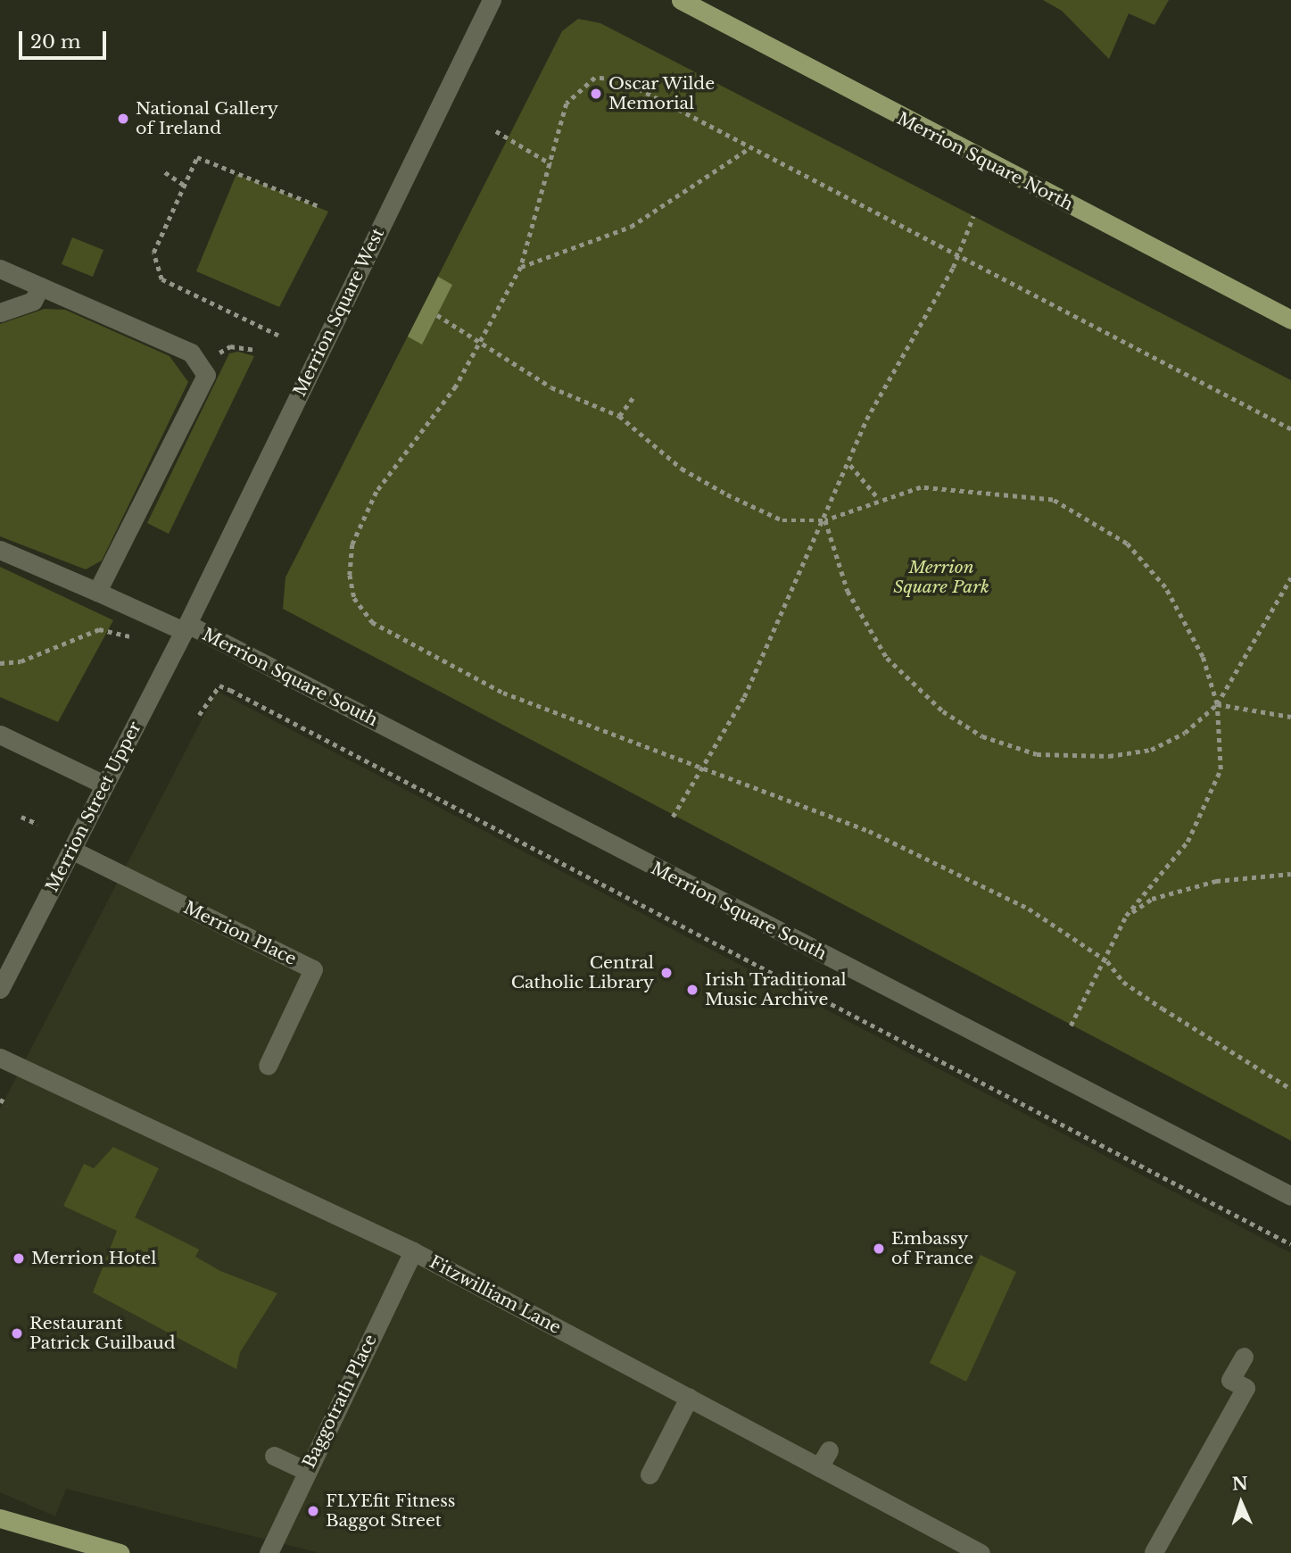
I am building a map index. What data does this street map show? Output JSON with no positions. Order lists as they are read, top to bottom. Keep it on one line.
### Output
{"streets":{"main road":["Merrion Square North"],"street":["Merrion Square West","Merrion Square South","Merrion Street Upper","Merrion Place","Fitzwilliam Lane","Baggotrath Place"]},"crossings":[["Merrion Square West","Merrion Square South"],["Merrion Square West","Merrion Street Upper"],["Merrion Square South","Merrion Street Upper"],["Merrion Street Upper","Merrion Place"],["Fitzwilliam Lane","Baggotrath Place"]],"parks":["Merrion Square Park"],"places":["Oscar Wilde Memorial","National Gallery of Ireland","Central Catholic Library","Irish Traditional Music Archive","Embassy of France","Merrion Hotel","Restaurant Patrick Guilbaud","FLYEfit Fitness Baggot Street"],"scale_bar":"20 m","north":"top"}
